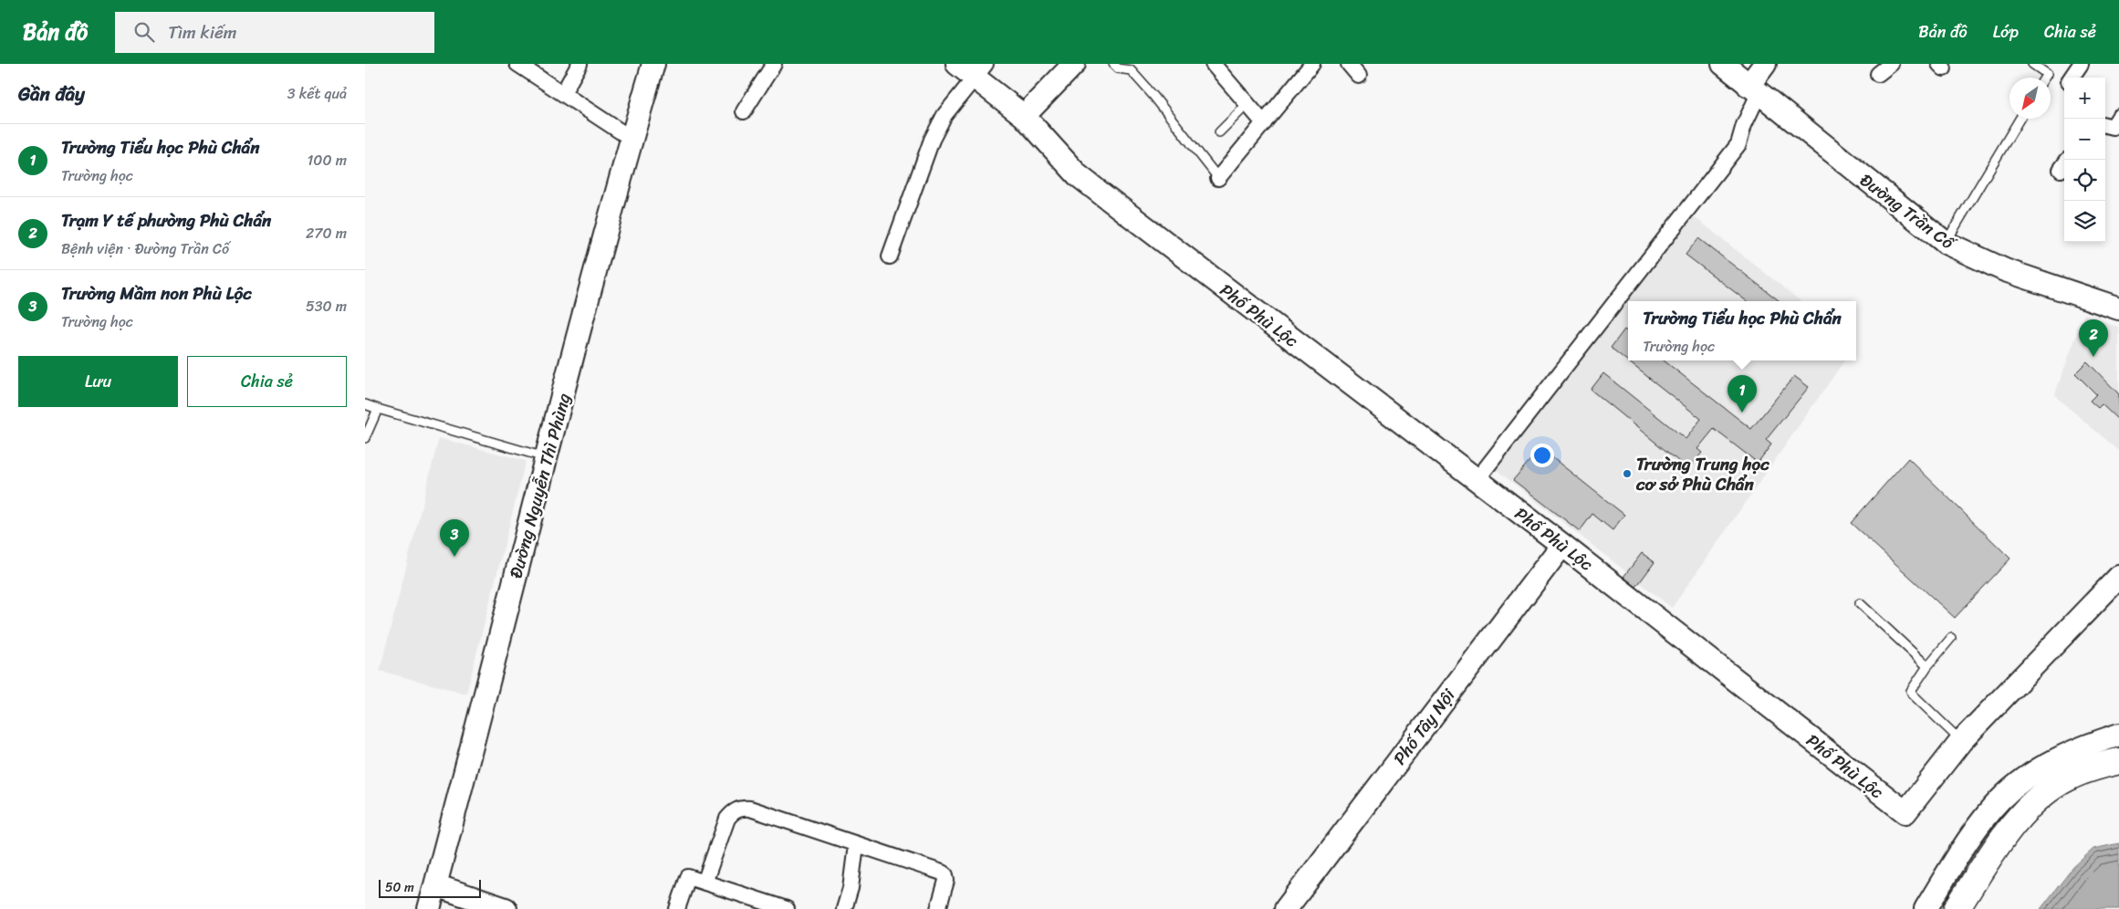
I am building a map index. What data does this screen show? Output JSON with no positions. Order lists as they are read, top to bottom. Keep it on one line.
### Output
{"streets":{"street":["Đường Trần Cố","Phố Phù Lộc","Đường Nguyễn Thì Phùng","Phố Tây Nội"]},"crossings":[["Phố Phù Lộc","Phố Tây Nội"]],"places":["Trường Trung học cơ sở Phù Chẩn"],"scale_bar":"50 m","north":"bottom left","page":{"header":"Bản đồ","search":"Tìm kiếm","nav":["Bản đồ","Lớp","Chia sẻ"],"heading":["Gần đây","3 kết quả"],"map_buttons":["+","−"],"list":[{"mark":"1","name":"Trường Tiểu học Phù Chẩn","note":"Trường học","value":"100 m"},{"mark":"2","name":"Trạm Y tế phường Phù Chẩn","note":"Bệnh viện · Đường Trần Cố","value":"270 m"},{"mark":"3","name":"Trường Mầm non Phù Lộc","note":"Trường học","value":"530 m"}],"popup":["Trường Tiểu học Phù Chẩn","Trường học"],"pins":["2","1","3"],"buttons":["Lưu","Chia sẻ"],"scale":"50 m"}}
